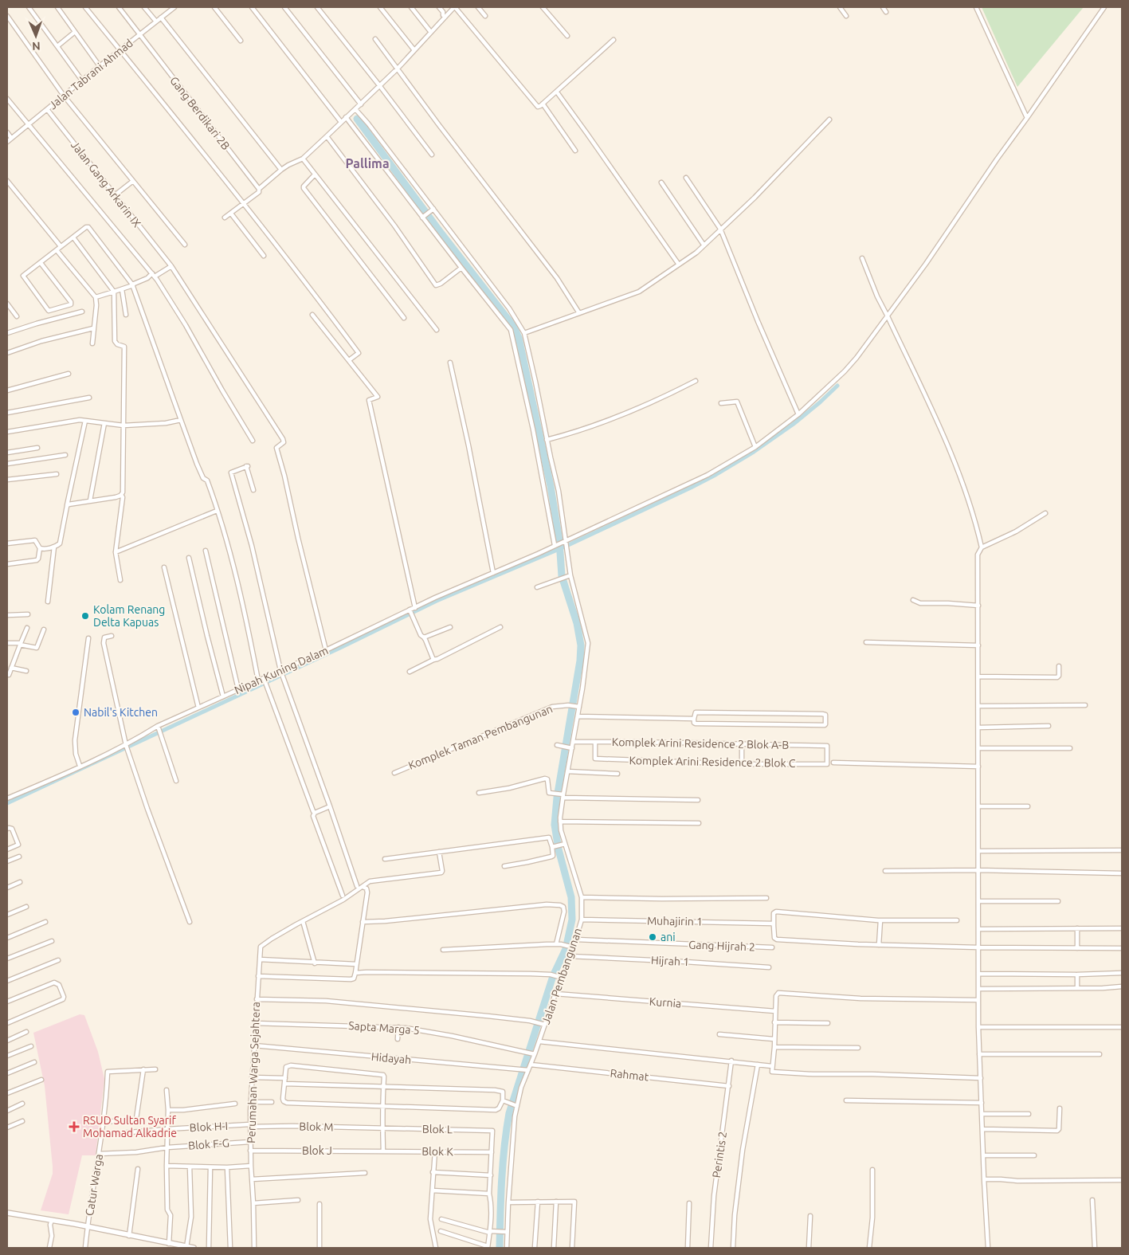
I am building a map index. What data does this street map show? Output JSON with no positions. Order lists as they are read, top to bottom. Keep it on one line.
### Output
{"streets":{"street":["Jalan Tabrani Ahmad","Gang Berdikari 2B","Jalan Gang Arkarin IX","Nipah Kuning Dalam","Komplek Taman Pembangunan","Komplek Arini Residence 2 Blok A-B","Komplek Arini Residence 2 Blok C","Muhajirin 1","Gang Hijrah 2","Hijrah 1","Jalan Pembangunan","Kurnia","Sapta Marga 5","Hidayah","Perumahan Warga Sejahtera","Rahmat","Blok H-I","Blok M","Blok L","Blok F-G","Blok J","Blok K","Perintis 2","Catur Warga"]},"crossings":[["Jalan Tabrani Ahmad","Gang Berdikari 2B"],["Jalan Tabrani Ahmad","Jalan Gang Arkarin IX"],["Jalan Gang Arkarin IX","Nipah Kuning Dalam"],["Nipah Kuning Dalam","Jalan Pembangunan"],["Komplek Taman Pembangunan","Jalan Pembangunan"],["Komplek Arini Residence 2 Blok A-B","Komplek Arini Residence 2 Blok C"],["Komplek Arini Residence 2 Blok A-B","Jalan Pembangunan"],["Muhajirin 1","Jalan Pembangunan"],["Gang Hijrah 2","Jalan Pembangunan"],["Hijrah 1","Jalan Pembangunan"],["Jalan Pembangunan","Kurnia"],["Jalan Pembangunan","Sapta Marga 5"],["Jalan Pembangunan","Hidayah"],["Jalan Pembangunan","Rahmat"],["Sapta Marga 5","Perumahan Warga Sejahtera"],["Hidayah","Perumahan Warga Sejahtera"],["Perumahan Warga Sejahtera","Blok H-I"],["Perumahan Warga Sejahtera","Blok M"],["Perumahan Warga Sejahtera","Blok F-G"],["Perumahan Warga Sejahtera","Blok J"],["Rahmat","Perintis 2"],["Blok H-I","Blok M"],["Blok H-I","Catur Warga"],["Blok M","Blok L"],["Blok L","Blok K"],["Blok F-G","Catur Warga"],["Blok J","Blok K"]],"districts":["Pallima"],"places":{"other":["Kolam Renang Delta Kapuas","Nabil's Kitchen","ani"],"health":["RSUD Sultan Syarif Mohamad Alkadrie"]},"north":"bottom"}
